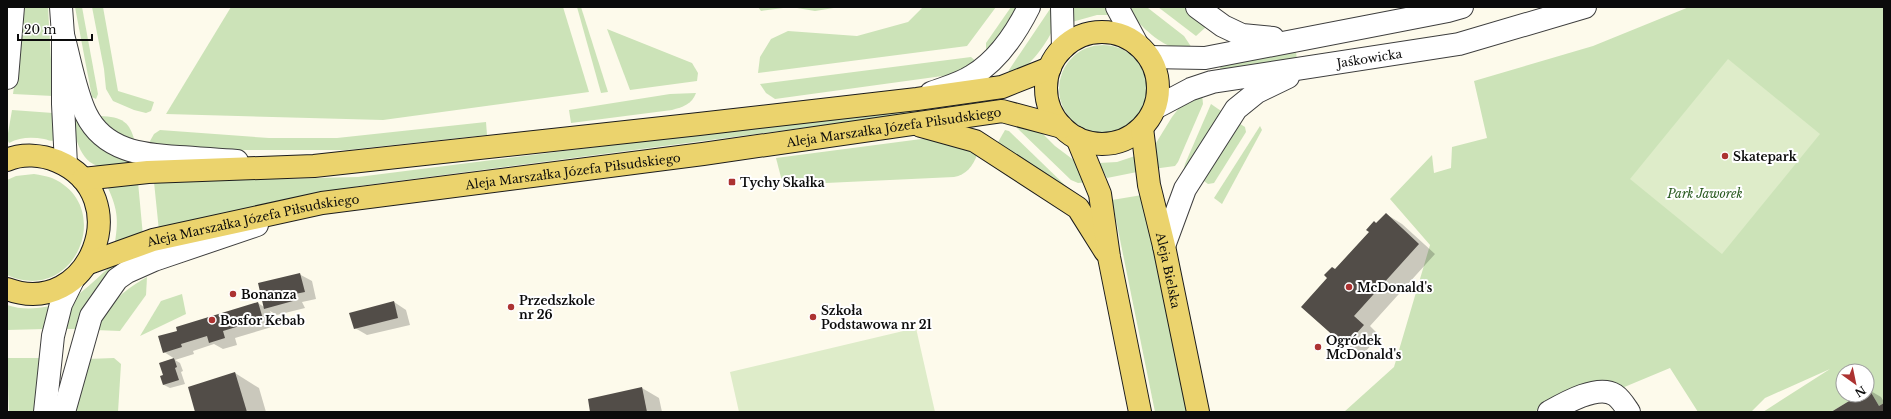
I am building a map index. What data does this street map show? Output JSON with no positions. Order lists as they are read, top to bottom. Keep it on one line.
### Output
{"streets":{"main road":["Aleja Marszałka Józefa Piłsudskiego","Aleja Bielska"],"street":["Jaśkowicka"]},"crossings":[["Jaśkowicka","Aleja Marszałka Józefa Piłsudskiego"],["Jaśkowicka","Aleja Bielska"],["Aleja Marszałka Józefa Piłsudskiego","Aleja Bielska"]],"parks":["Park Jaworek"],"places":{"other":["Skatepark","McDonald's","Bonanza","Przedszkole nr 26","Szkoła Podstawowa nr 21","Bosfor Kebab","Ogródek McDonald's"],"transit":["Tychy Skałka"]},"scale_bar":"20 m","north":"bottom right"}
